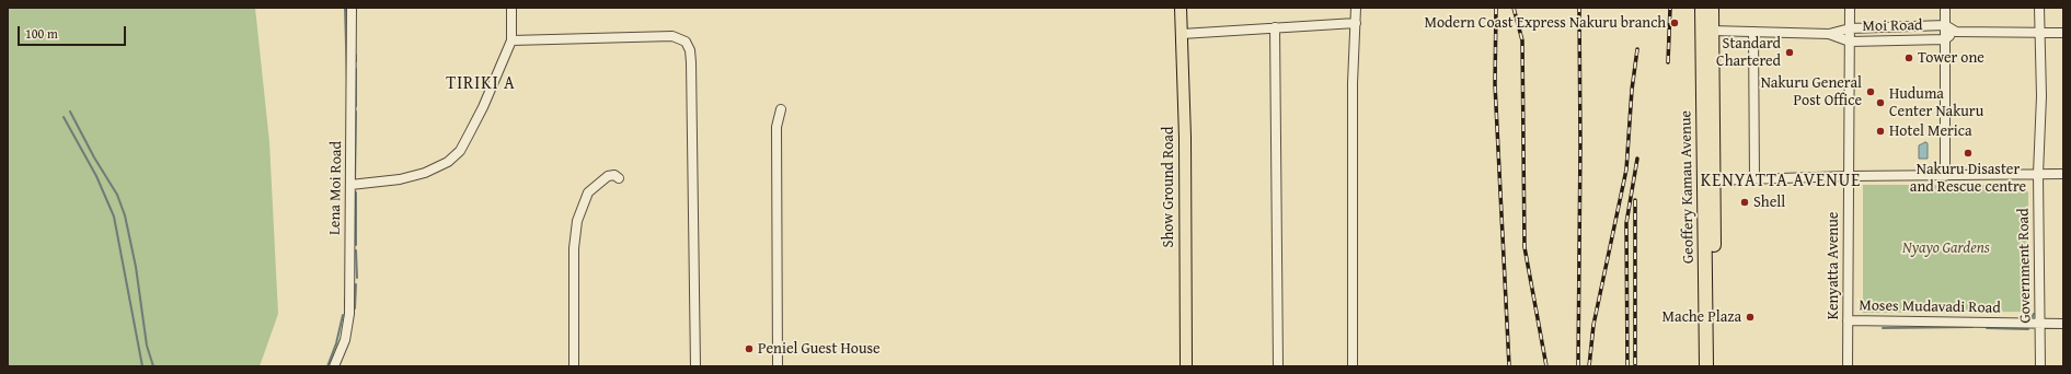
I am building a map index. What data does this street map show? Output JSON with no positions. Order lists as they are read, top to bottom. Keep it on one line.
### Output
{"streets":{"highway":["Geoffery Kamau Avenue"],"main road":["Show Ground Road"],"street":["Moi Road","Lena Moi Road","Kenyatta Avenue","Government Road","Moses Mudavadi Road"]},"crossings":[["Moi Road","Geoffery Kamau Avenue"],["Moi Road","Kenyatta Avenue"],["Moi Road","Government Road"],["Kenyatta Avenue","Moses Mudavadi Road"],["Government Road","Moses Mudavadi Road"]],"districts":["TIRIKI A","KENYATTA AVENUE"],"parks":["Nyayo Gardens"],"places":["Modern Coast Express Nakuru branch","Standard Chartered","Tower one","Nakuru General Post Office","Huduma Center Nakuru","Hotel Merica","Nakuru Disaster and Rescue centre","Shell","Mache Plaza","Peniel Guest House"],"scale_bar":"100 m"}
